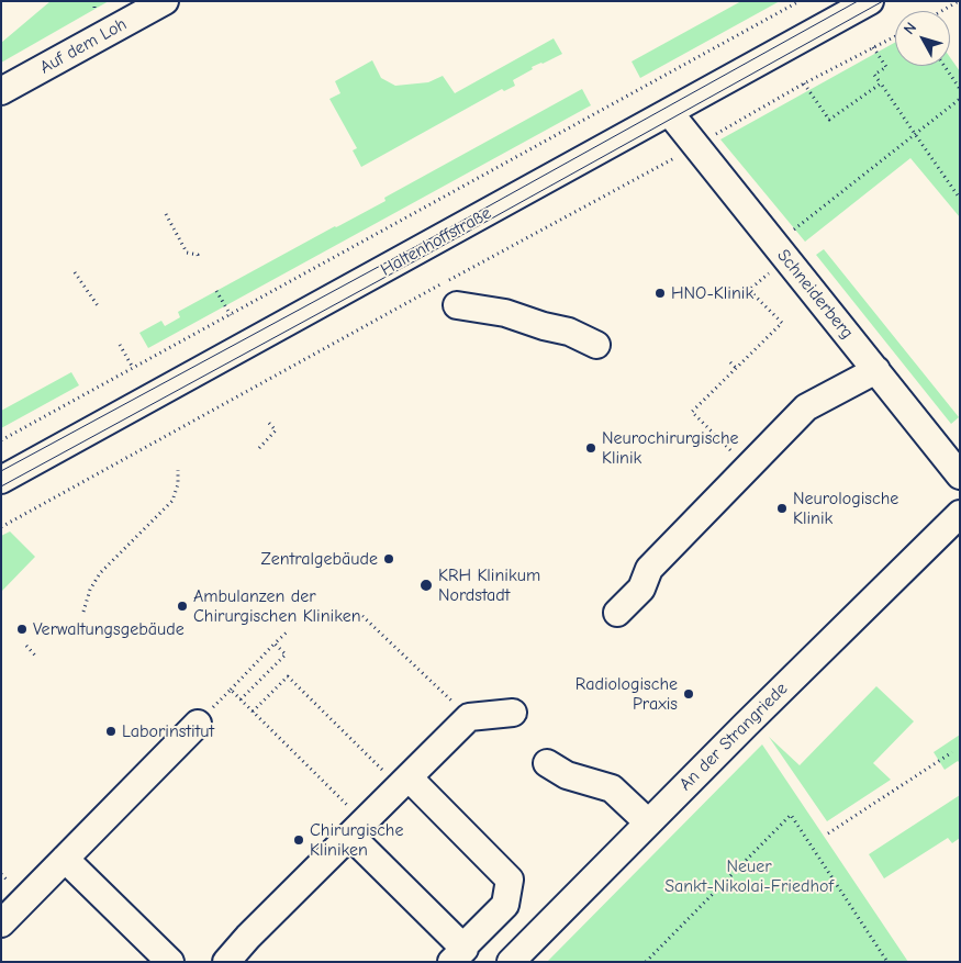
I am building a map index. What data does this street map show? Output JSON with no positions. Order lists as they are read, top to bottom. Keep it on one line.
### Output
{"streets":{"street":["Auf dem Loh","Haltenhoffstraße","Schneiderberg","An der Strangriede"]},"crossings":[["Haltenhoffstraße","Schneiderberg"]],"parks":["Neuer Sankt-Nikolai-Friedhof"],"places":["HNO-Klinik","Neurochirurgische Klinik","Neurologische Klinik","Zentralgebäude","KRH Klinikum Nordstadt","Ambulanzen der Chirurgischen Kliniken","Verwaltungsgebäude","Radiologische Praxis","Laborinstitut","Chirurgische Kliniken"],"north":"top left"}
